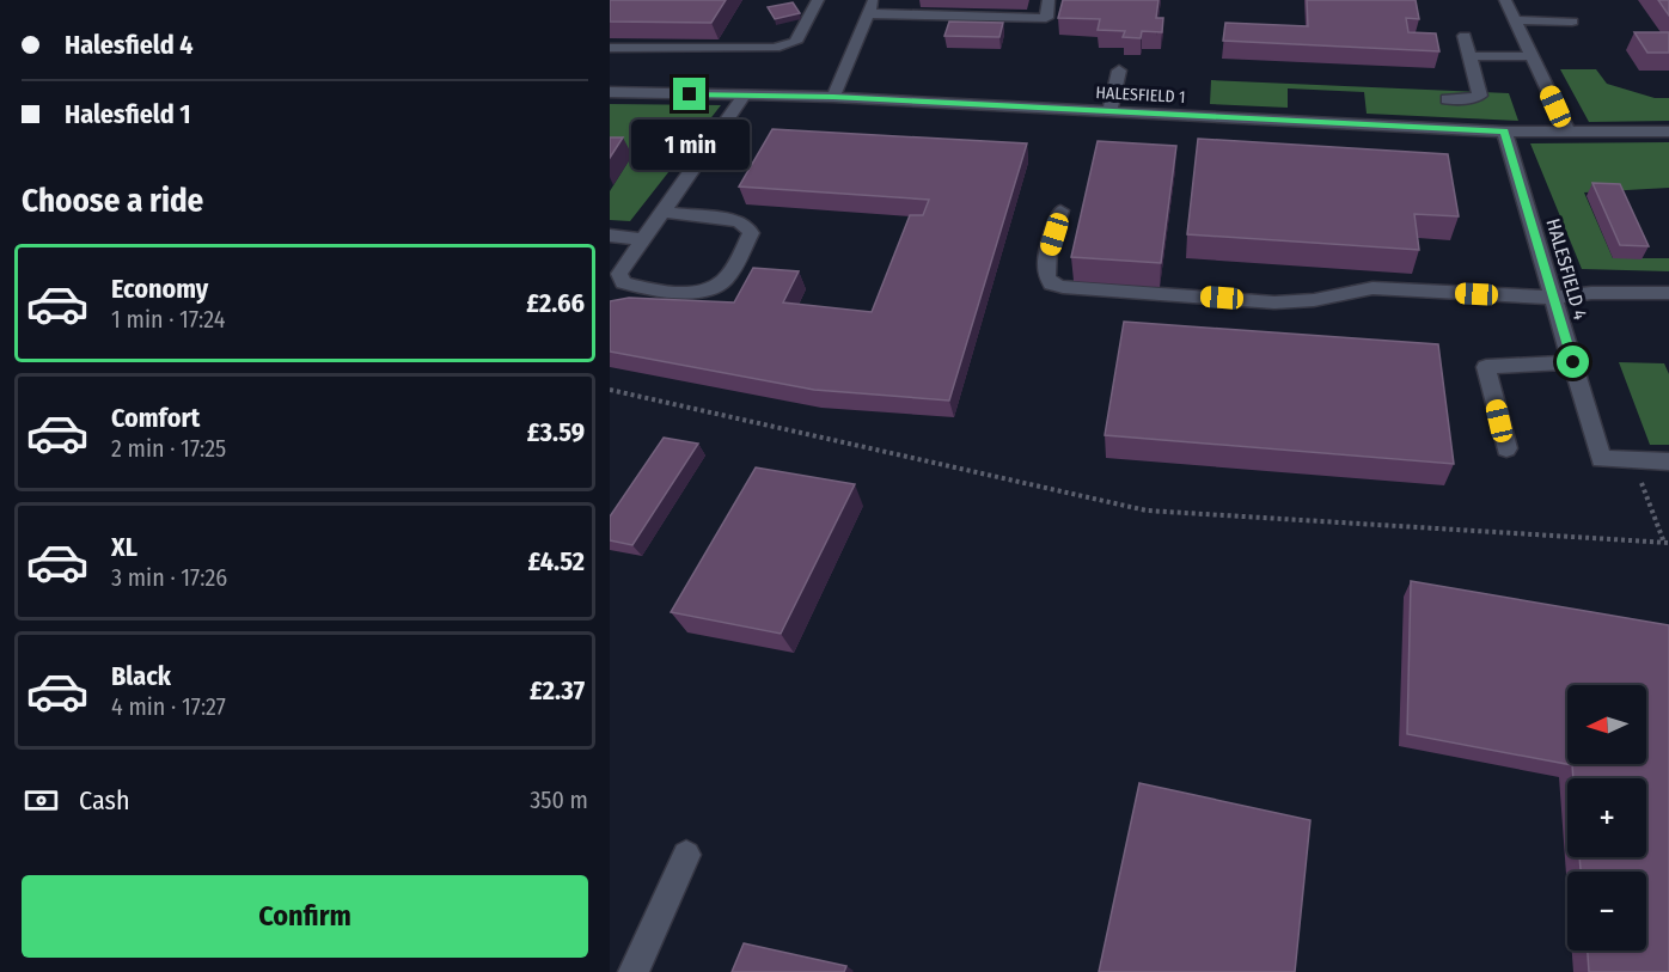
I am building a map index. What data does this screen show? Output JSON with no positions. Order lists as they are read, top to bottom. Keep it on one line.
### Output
{"streets":{"street":["HALESFIELD 1","HALESFIELD 4"]},"crossings":[["HALESFIELD 1","HALESFIELD 4"]],"north":"left","page":{"banner":["Halesfield 4","Halesfield 1"],"bubble":"1 min","heading":"Choose a ride","list":[{"name":"Economy","note":"1 min · 17:24","value":"£2.66"},{"name":"Comfort","note":"2 min · 17:25","value":"£3.59"},{"name":"XL","note":"3 min · 17:26","value":"£4.52"},{"name":"Black","note":"4 min · 17:27","value":"£2.37"}],"map_buttons":["+","−"],"pay":["Cash","350 m"],"buttons":"Confirm"}}
